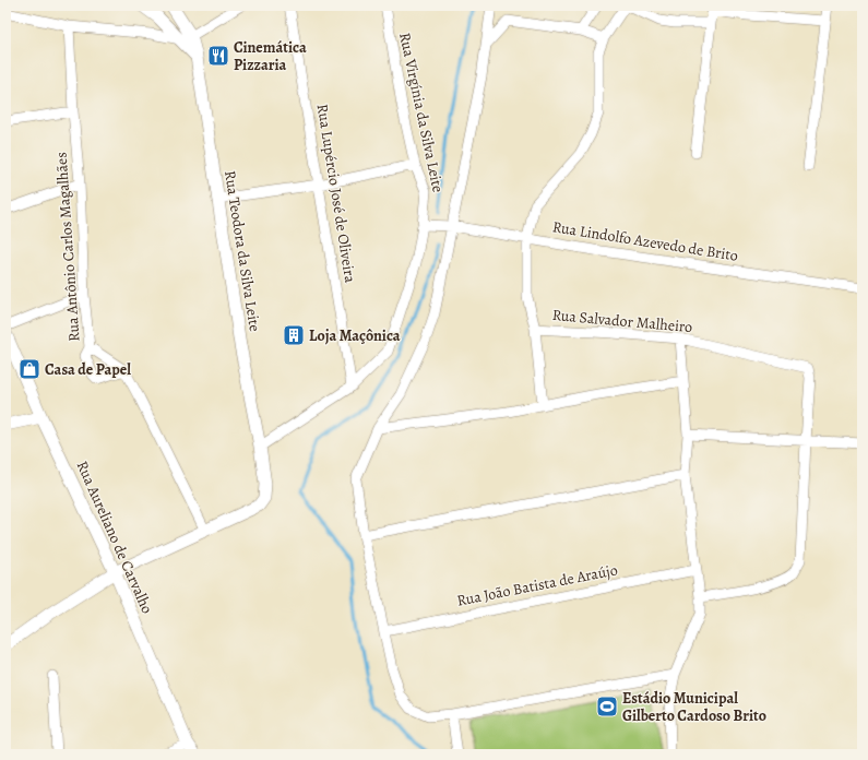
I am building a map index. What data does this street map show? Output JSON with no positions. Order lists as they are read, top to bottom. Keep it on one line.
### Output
{"streets":{"street":["Rua Virgínia da Silva Leite","Rua Lupércio José de Oliveira","Rua Lindolfo Azevedo de Brito","Rua Antônio Carlos Magalhães","Rua Teodora da Silva Leite","Rua Salvador Malheiro","Rua Aureliano de Carvalho","Rua João Batista de Araújo"]},"crossings":[["Rua Virgínia da Silva Leite","Rua Lupércio José de Oliveira"],["Rua Virgínia da Silva Leite","Rua Lindolfo Azevedo de Brito"],["Rua Antônio Carlos Magalhães","Rua Teodora da Silva Leite"]],"places":{"restaurant":["Cinemática Pizzaria"],"building":["Loja Maçônica"],"shop":["Casa de Papel"],"sports":["Estádio Municipal Gilberto Cardoso Brito"]}}
